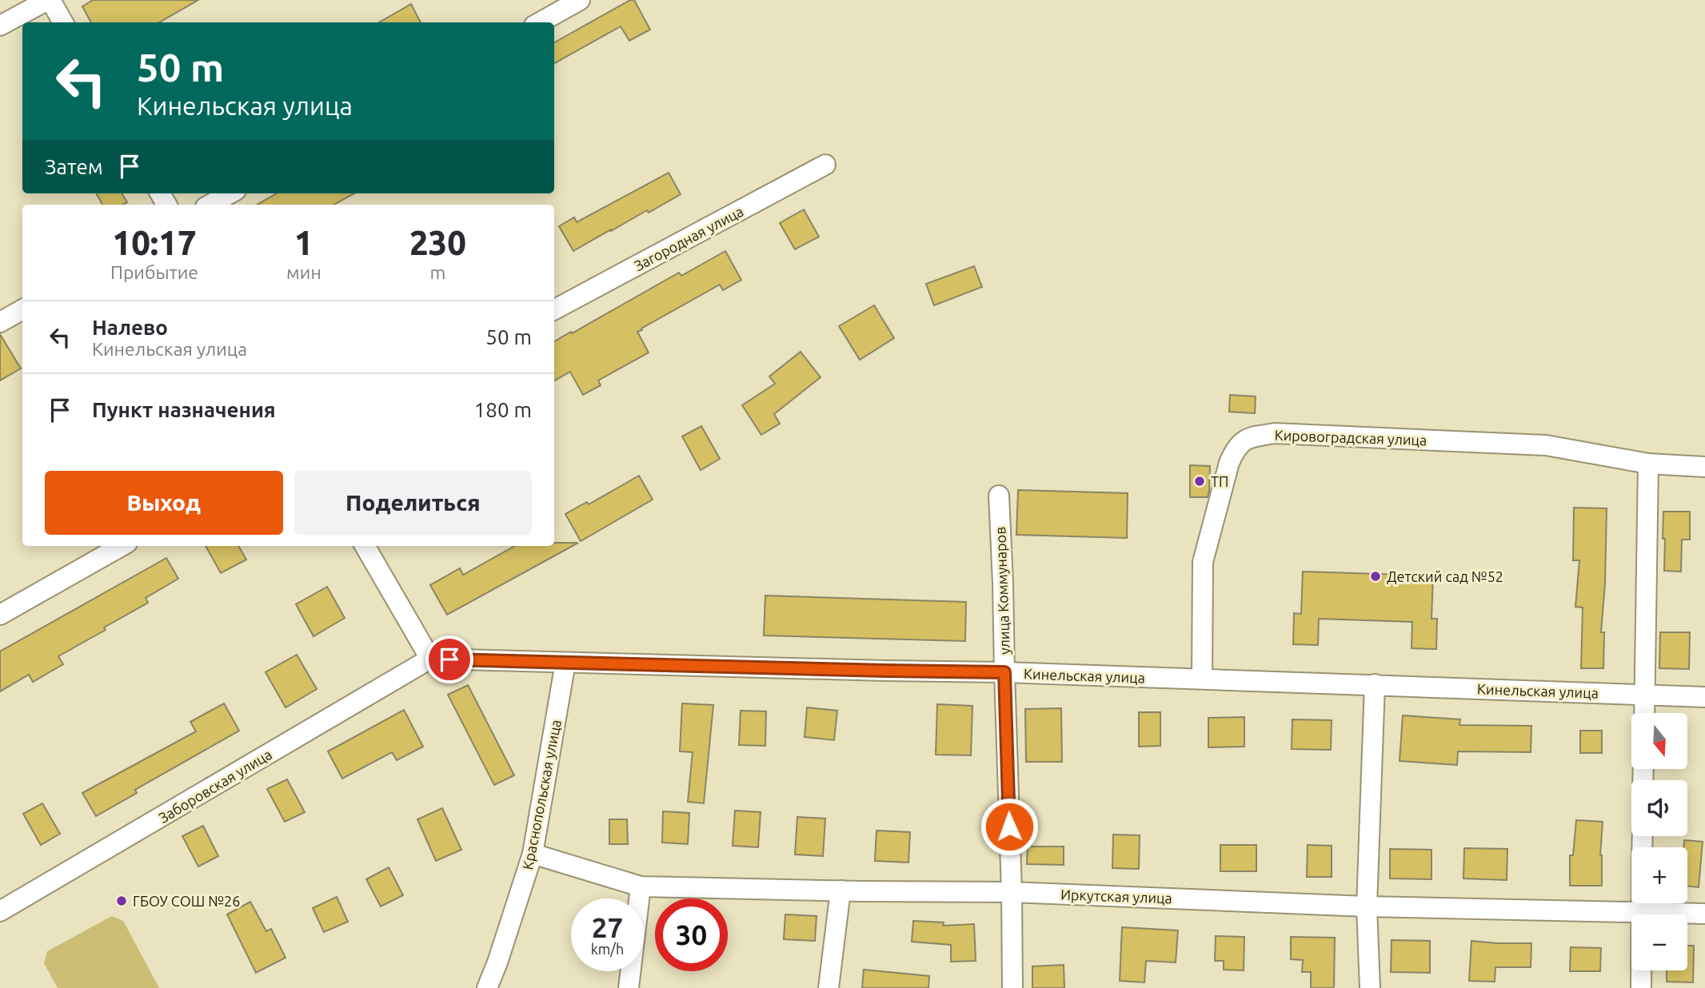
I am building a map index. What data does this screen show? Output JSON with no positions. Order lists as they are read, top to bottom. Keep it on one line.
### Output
{"streets":{"street":["Загородная улица","Кировоградская улица","улица Коммунаров","Кинельская улица","Заборовская улица","Краснопольская улица","Иркутская улица"]},"crossings":[["Кировоградская улица","Кинельская улица"],["улица Коммунаров","Кинельская улица"],["улица Коммунаров","Иркутская улица"],["Кинельская улица","Заборовская улица"],["Кинельская улица","Краснопольская улица"],["Краснопольская улица","Иркутская улица"]],"places":["ТП","Детский сад №52","ГБОУ СОШ №26"],"north":"bottom","page":{"turn":["50 m","Кинельская улица"],"then":"Затем","eta":["10:17","Прибытие","1","мин","230","m"],"list":[{"name":"Налево","note":"Кинельская улица","value":"50 m"},{"name":"Пункт назначения","value":"180 m"}],"buttons":["Выход","Поделиться"],"map_buttons":["+","−"],"speed":"27 km/h","limit":"30"}}
